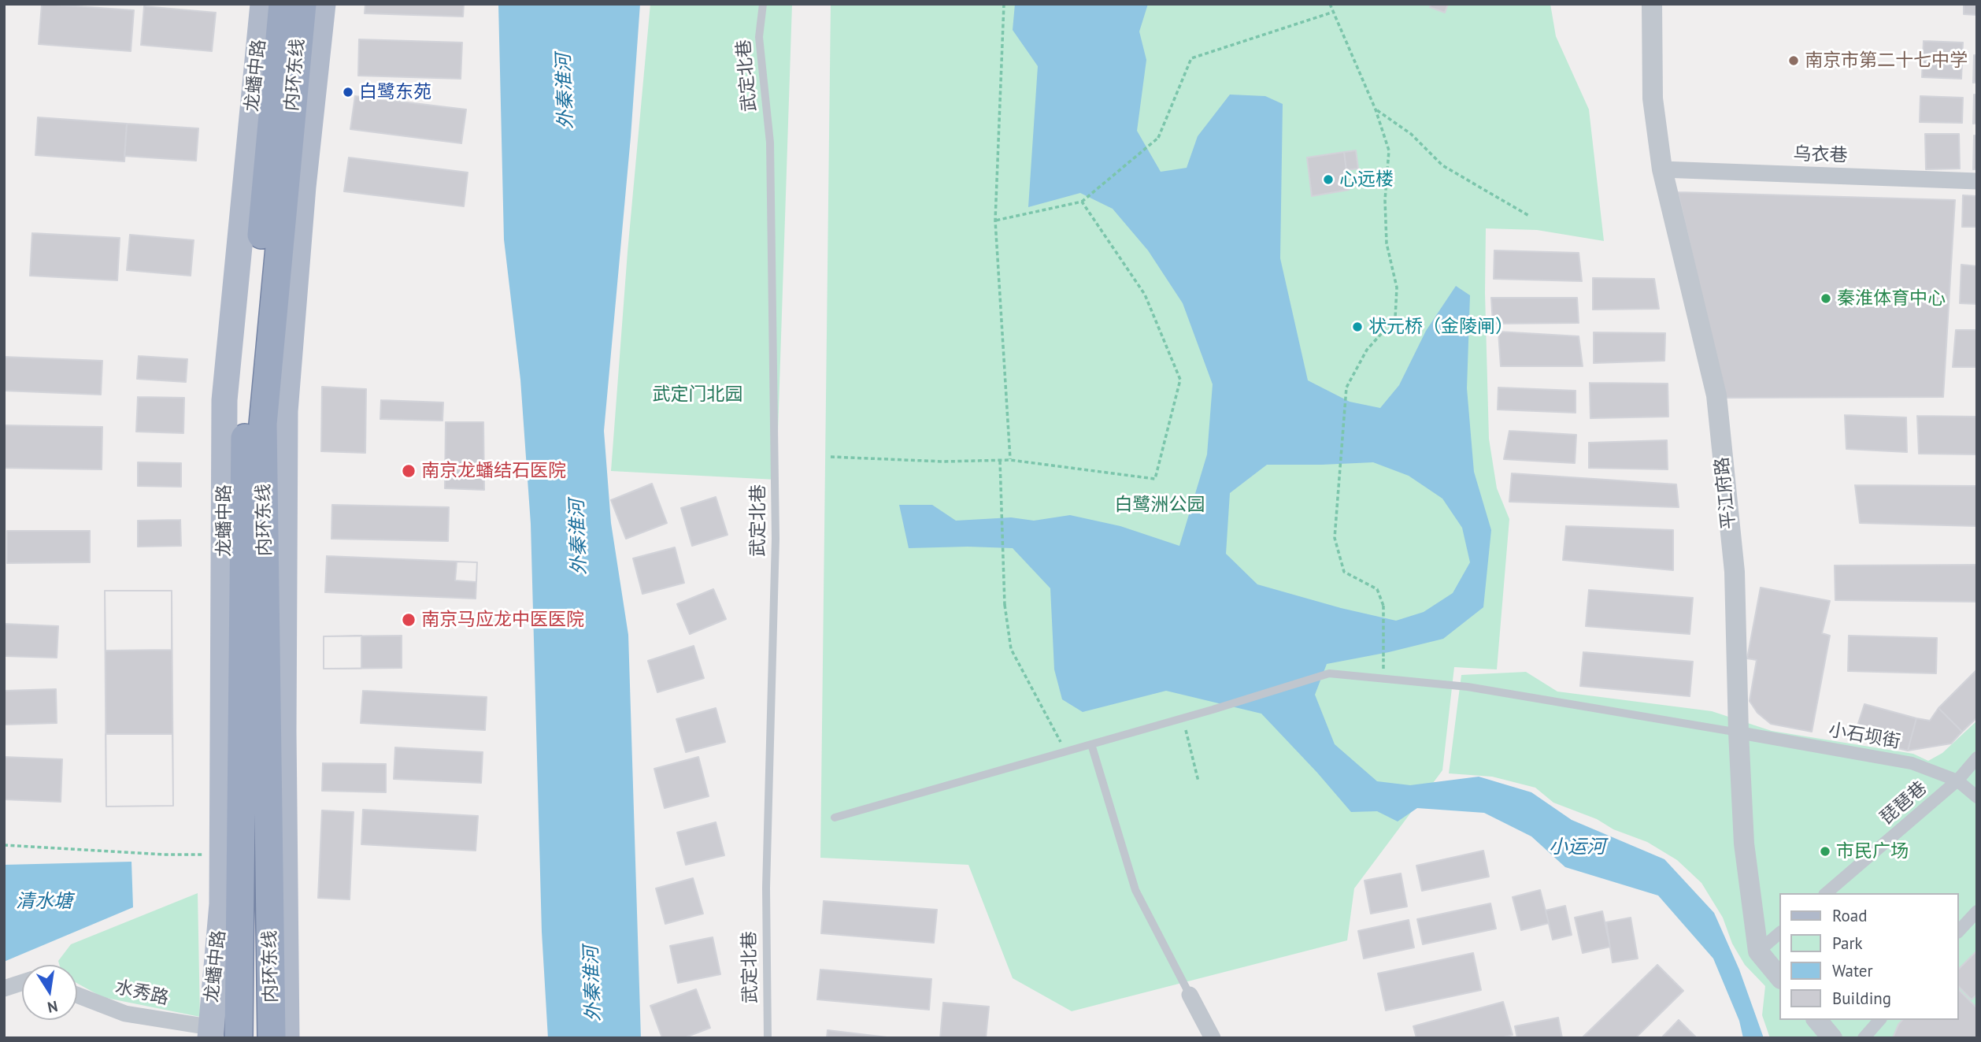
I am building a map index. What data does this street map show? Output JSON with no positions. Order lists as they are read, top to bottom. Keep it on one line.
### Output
{"streets":{"highway":["内环东线"],"main road":["龙蟠中路"],"street":["乌衣巷","平江府路","小石坝街","琵琶巷","水秀路"],"lane":["武定北巷"]},"crossings":[["龙蟠中路","水秀路"],["乌衣巷","平江府路"],["平江府路","小石坝街"],["小石坝街","琵琶巷"]],"water":["外秦淮河","小运河","清水塘"],"parks":["武定门北园","白鹭洲公园"],"places":["南京市第二十七中学","白鹭东苑","心远楼","秦淮体育中心","状元桥（金陵闸）","南京龙蟠结石医院","南京马应龙中医医院","市民广场"],"legend":["Road","Park","Water","Building"],"north":"bottom"}
